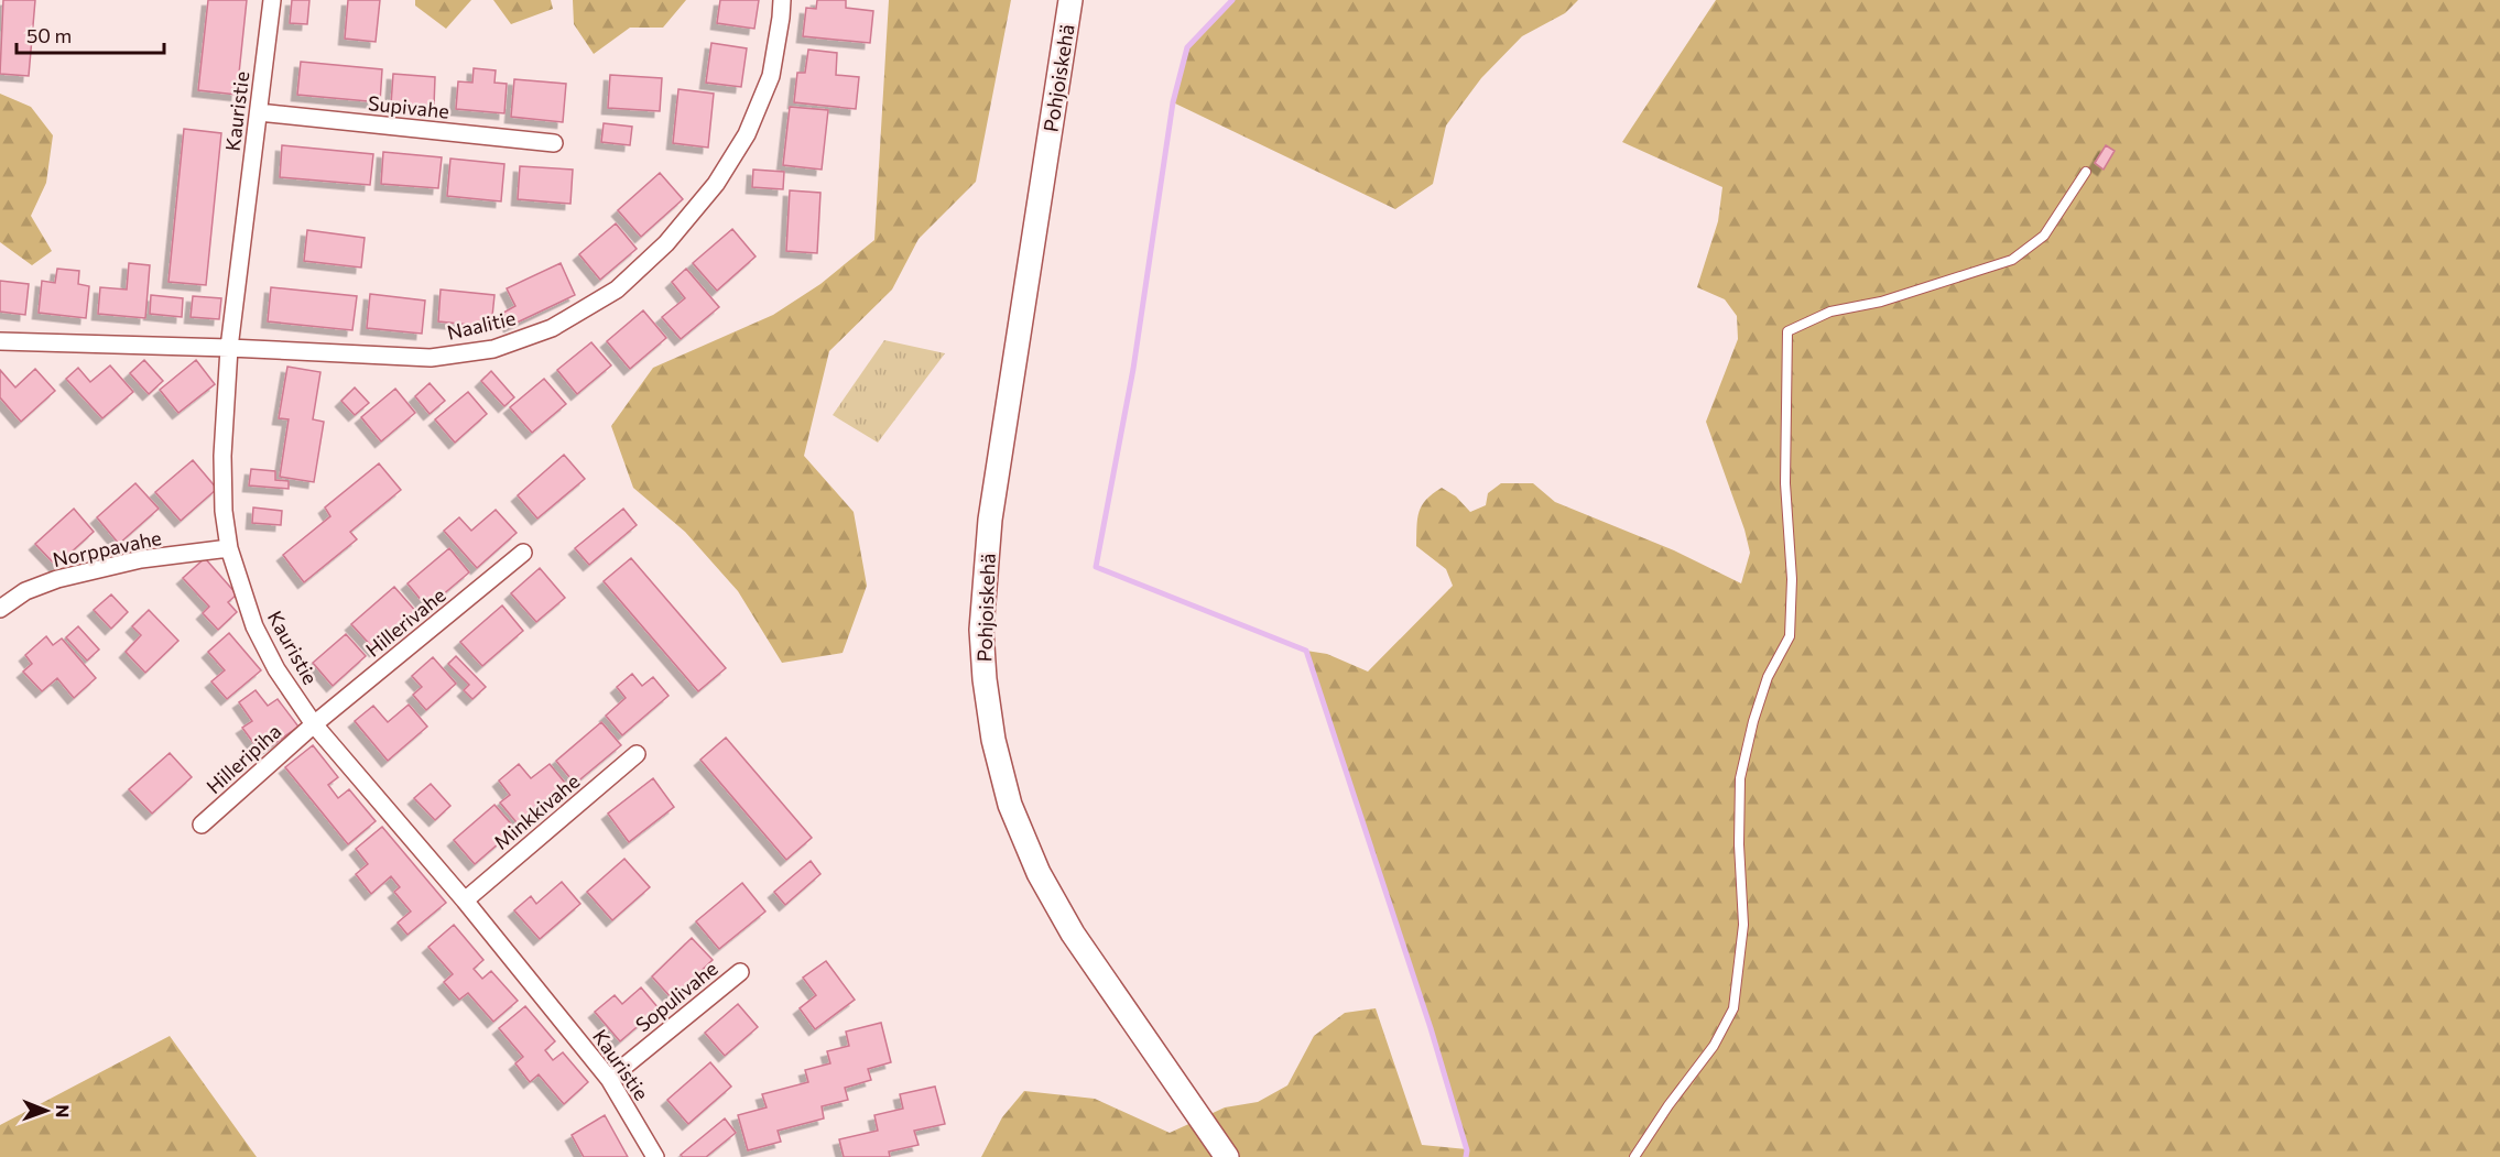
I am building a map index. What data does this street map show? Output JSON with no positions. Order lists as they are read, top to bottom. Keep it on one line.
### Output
{"streets":{"main road":["Pohjoiskehä"],"street":["Supivahe","Kauristie","Naalitie","Norppavahe","Hillerivahe","Hilleripiha","Minkkivahe","Sopulivahe"]},"crossings":[["Supivahe","Kauristie"],["Kauristie","Naalitie"],["Kauristie","Norppavahe"],["Kauristie","Hillerivahe"],["Kauristie","Hilleripiha"],["Kauristie","Minkkivahe"],["Kauristie","Sopulivahe"],["Hillerivahe","Hilleripiha"]],"scale_bar":"50 m","north":"right"}
